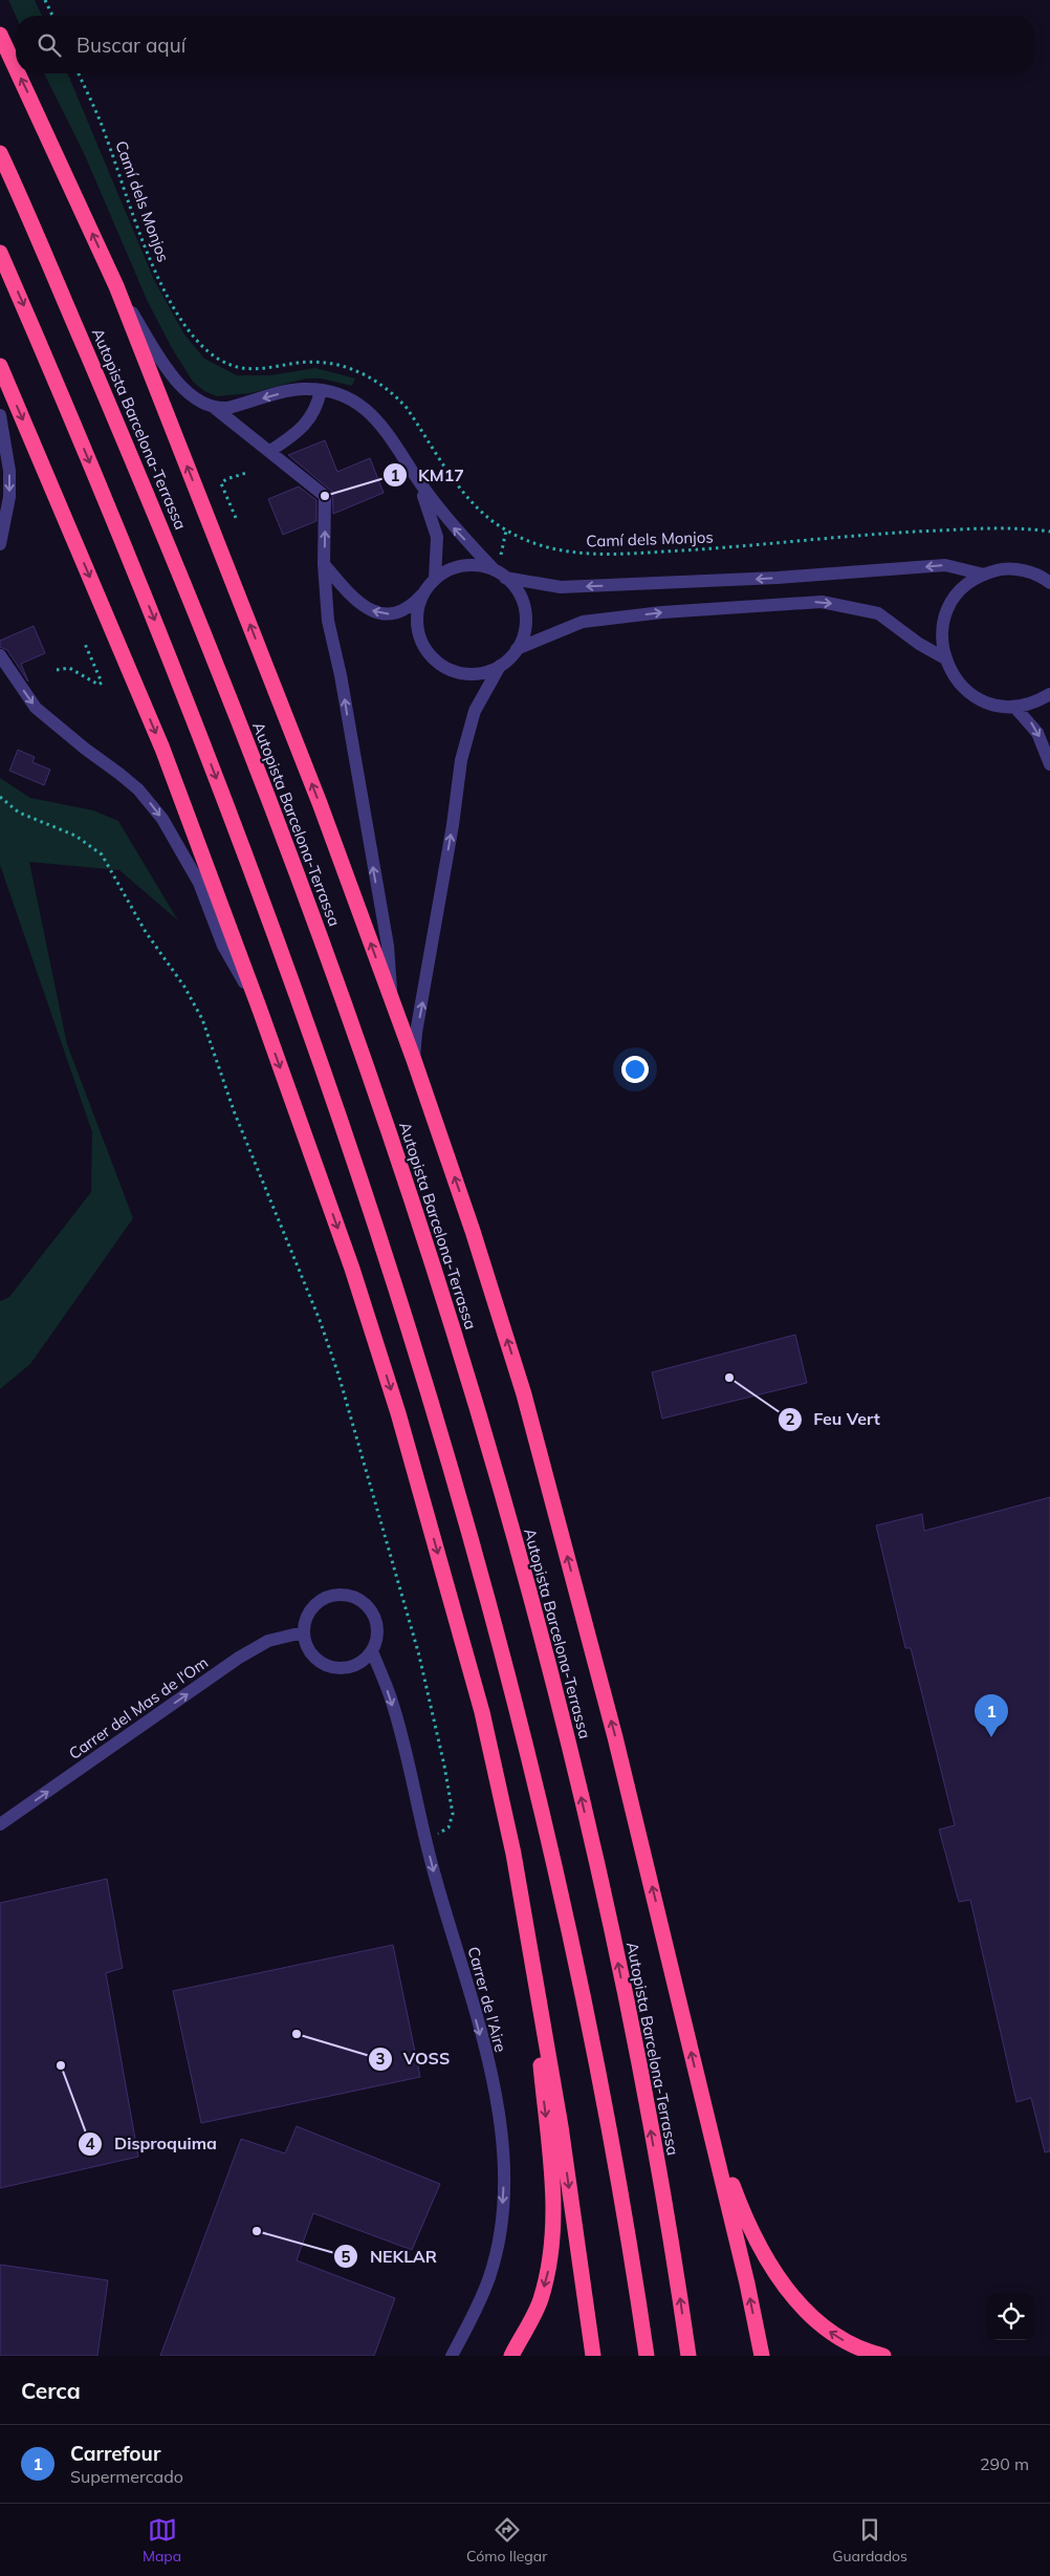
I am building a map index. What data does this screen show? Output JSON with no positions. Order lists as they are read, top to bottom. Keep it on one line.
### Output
{"streets":{"highway":["Autopista Barcelona-Terrassa"],"street":["Carrer del Mas de l'Om","Carrer de l'Aire"],"path":["Camí dels Monjos"]},"crossings":[["Carrer del Mas de l'Om","Carrer de l'Aire"]],"one_way":["Carrer del Mas de l'Om","Carrer de l'Aire"],"places":["KM17","Feu Vert","VOSS","Disproquima","NEKLAR"],"page":{"search":"Buscar aquí","pins":"1","heading":"Cerca","list":[{"mark":"1","name":"Carrefour","note":"Supermercado","value":"290 m"}],"nav":["Mapa","Cómo llegar","Guardados"]}}
